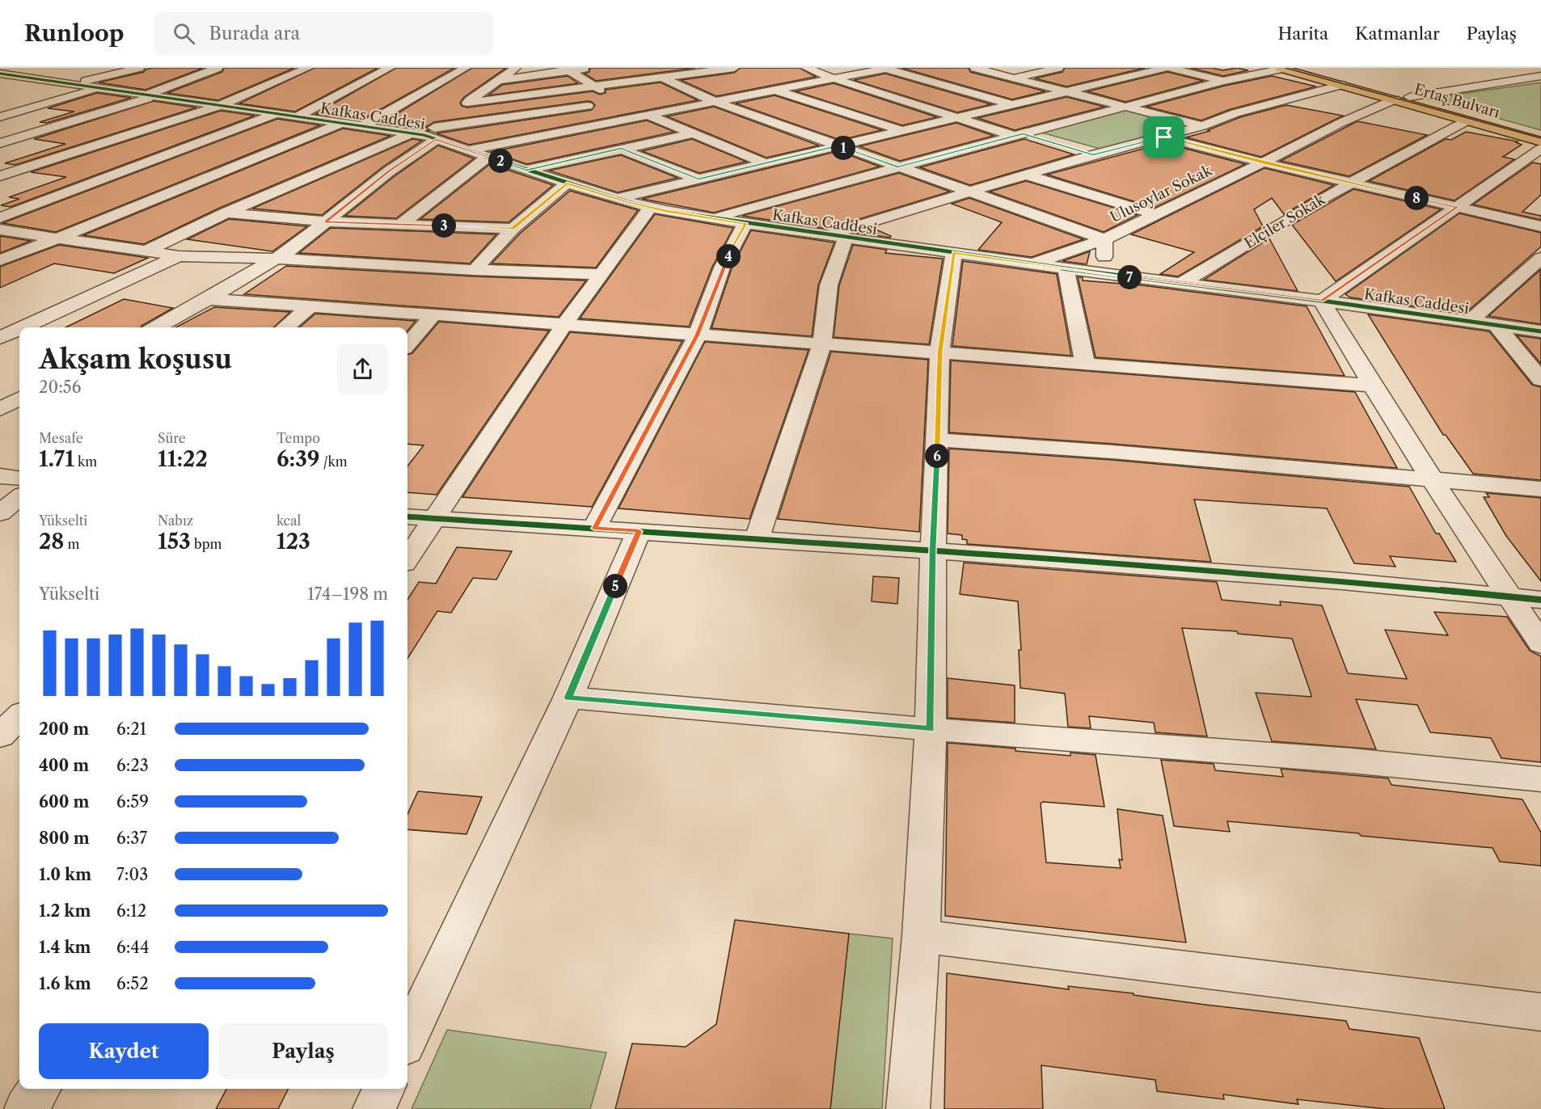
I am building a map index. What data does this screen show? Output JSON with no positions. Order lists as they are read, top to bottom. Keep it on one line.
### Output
{"streets":{"main road":["Ertaş Bulvarı"],"street":["Kafkas Caddesi","Ulusoylar Sokak","Elçiler Sokak"]},"crossings":[["Ertaş Bulvarı","Ulusoylar Sokak"],["Ertaş Bulvarı","Elçiler Sokak"],["Kafkas Caddesi","Ulusoylar Sokak"],["Kafkas Caddesi","Elçiler Sokak"]],"page":{"header":"Runloop","search":"Burada ara","nav":["Harita","Katmanlar","Paylaş"],"pins":["1","2","8","3","4","7","6","5"],"heading":["Akşam koşusu","20:56"],"stats":[["Mesafe","1.71 km"],["Süre","11:22"],["Tempo","6:39 /km"],["Yükselti","28 m"],["Nabız","153 bpm"],["kcal","123"]],"chart":["Yükselti","174–198 m"],"list":[{"name":"200 m","note":"6:21"},{"name":"400 m","note":"6:23"},{"name":"600 m","note":"6:59"},{"name":"800 m","note":"6:37"},{"name":"1.0 km","note":"7:03"},{"name":"1.2 km","note":"6:12"},{"name":"1.4 km","note":"6:44"},{"name":"1.6 km","note":"6:52"}],"buttons":["Kaydet","Paylaş"]}}
